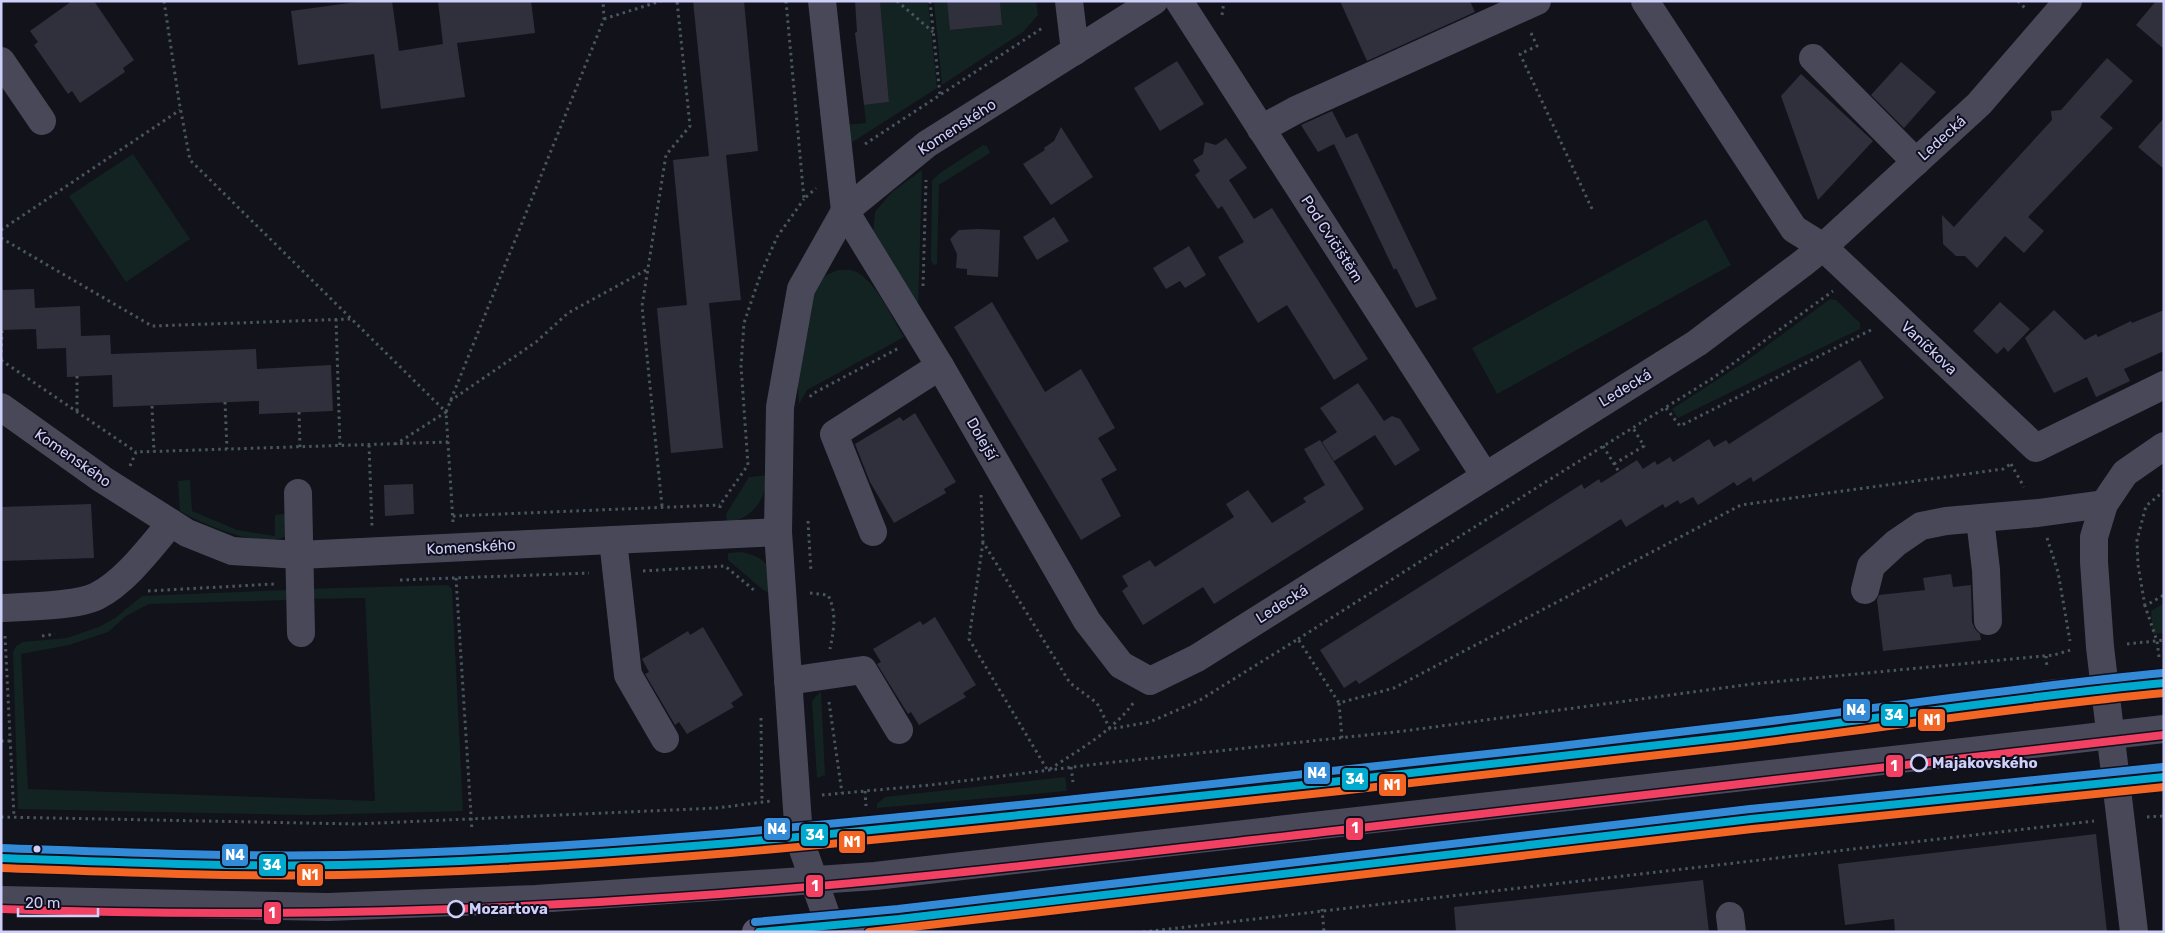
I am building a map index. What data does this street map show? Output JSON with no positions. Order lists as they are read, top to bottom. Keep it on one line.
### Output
{"streets":{"street":["Komenského","Ledecká","Pod Cvičištěm","Vaníčkova","Dolejší"]},"crossings":[["Komenského","Dolejší"],["Ledecká","Pod Cvičištěm"],["Ledecká","Vaníčkova"],["Ledecká","Dolejší"]],"places":["Majakovského","Mozartova"],"lines":["transit line N4","transit line 34","transit line N1","transit line 1"],"scale_bar":"20 m"}
